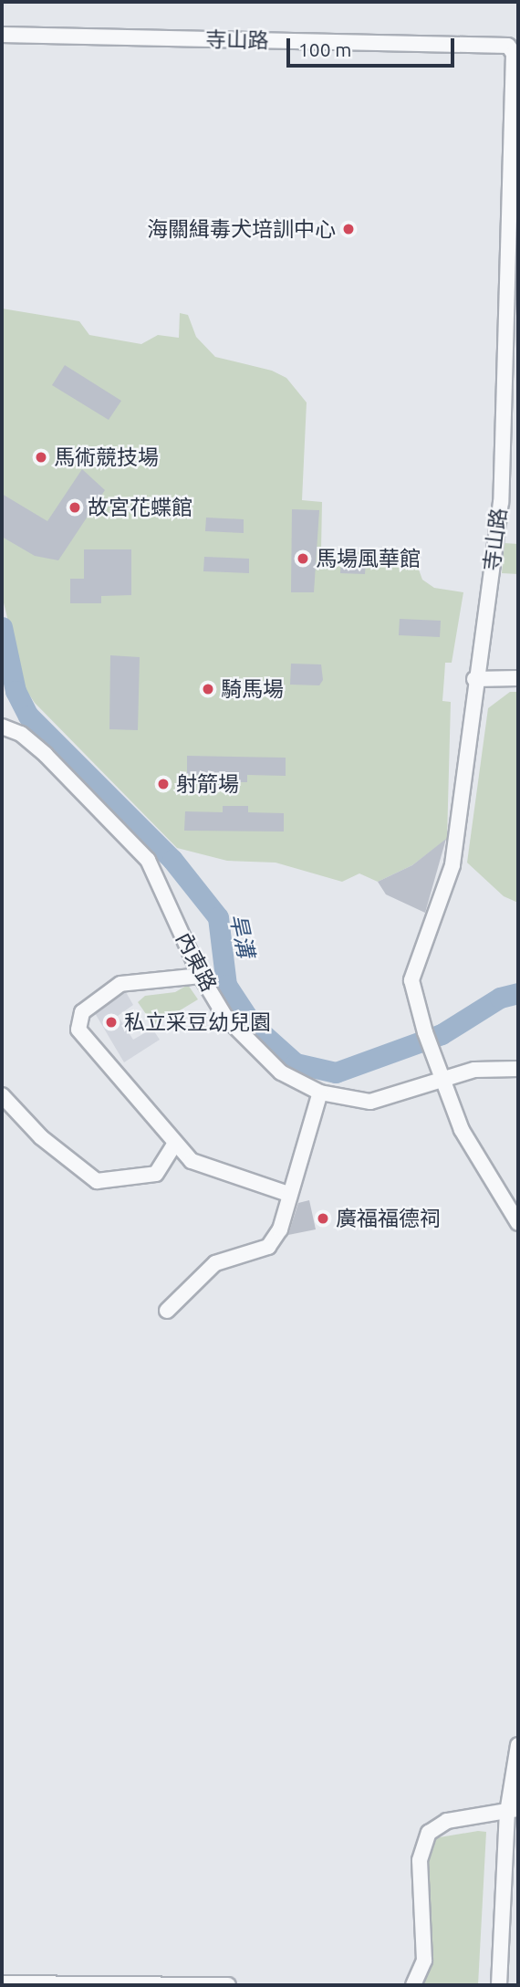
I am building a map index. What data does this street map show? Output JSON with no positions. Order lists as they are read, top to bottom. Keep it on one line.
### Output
{"streets":{"street":["寺山路","內東路"]},"crossings":[["寺山路","內東路"]],"water":["旱溝"],"places":["海關緝毒犬培訓中心","馬術競技場","故宮花蝶館","馬場風華館","騎馬場","射箭場","私立采豆幼兒園","廣福福德祠"],"scale_bar":"100 m"}
